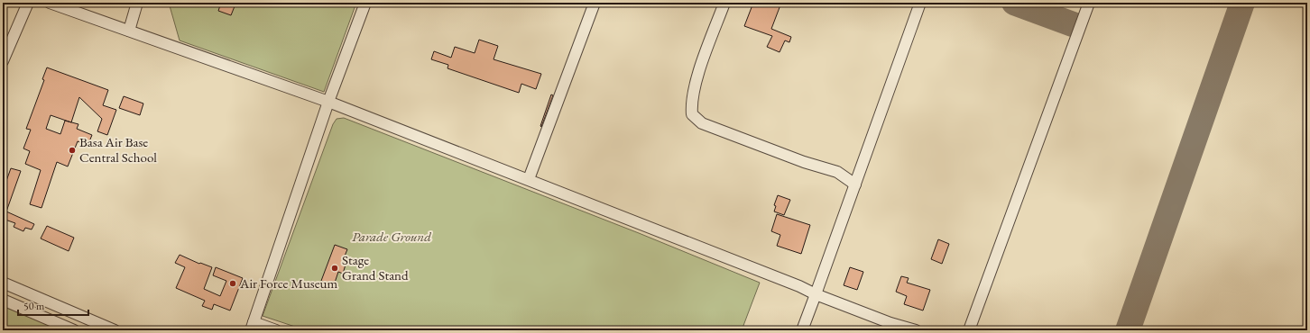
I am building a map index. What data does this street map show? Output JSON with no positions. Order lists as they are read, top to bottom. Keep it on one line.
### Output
{"parks":["Parade Ground"],"places":["Basa Air Base Central School","Stage Grand Stand","Air Force Museum"],"scale_bar":"50 m"}
